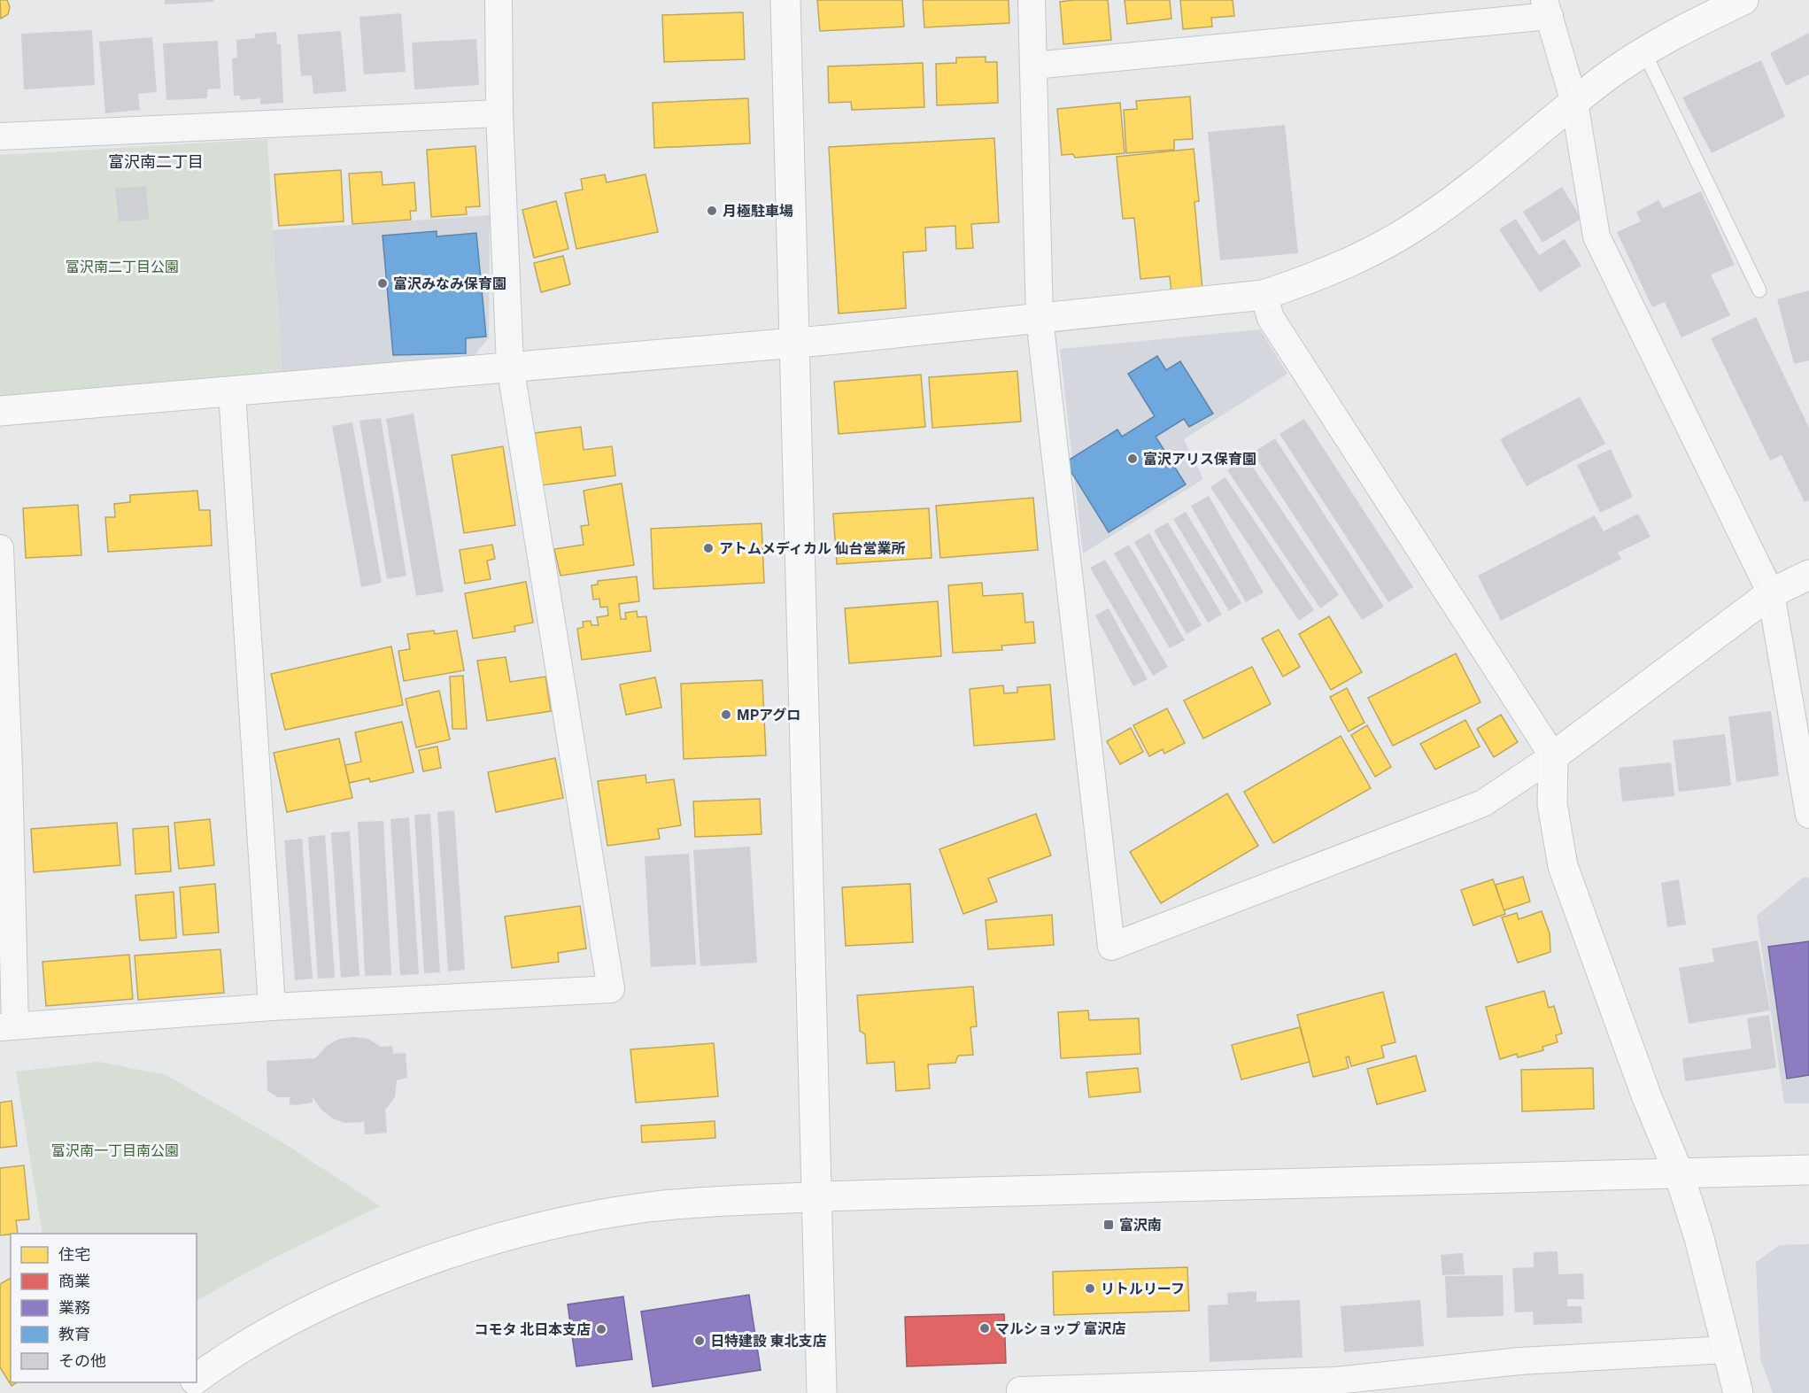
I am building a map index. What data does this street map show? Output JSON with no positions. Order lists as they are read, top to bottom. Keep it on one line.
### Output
{"districts":["富沢南二丁目"],"parks":["富沢南二丁目公園","富沢南一丁目南公園"],"places":{"other":["月極駐車場","富沢みなみ保育園","富沢アリス保育園","アトムメディカル 仙台営業所","MPアグロ","リトルリーフ","マルショップ 富沢店","コモタ 北日本支店","日特建設 東北支店"],"transit":["富沢南"]},"legend":["住宅","商業","業務","教育","その他"]}
